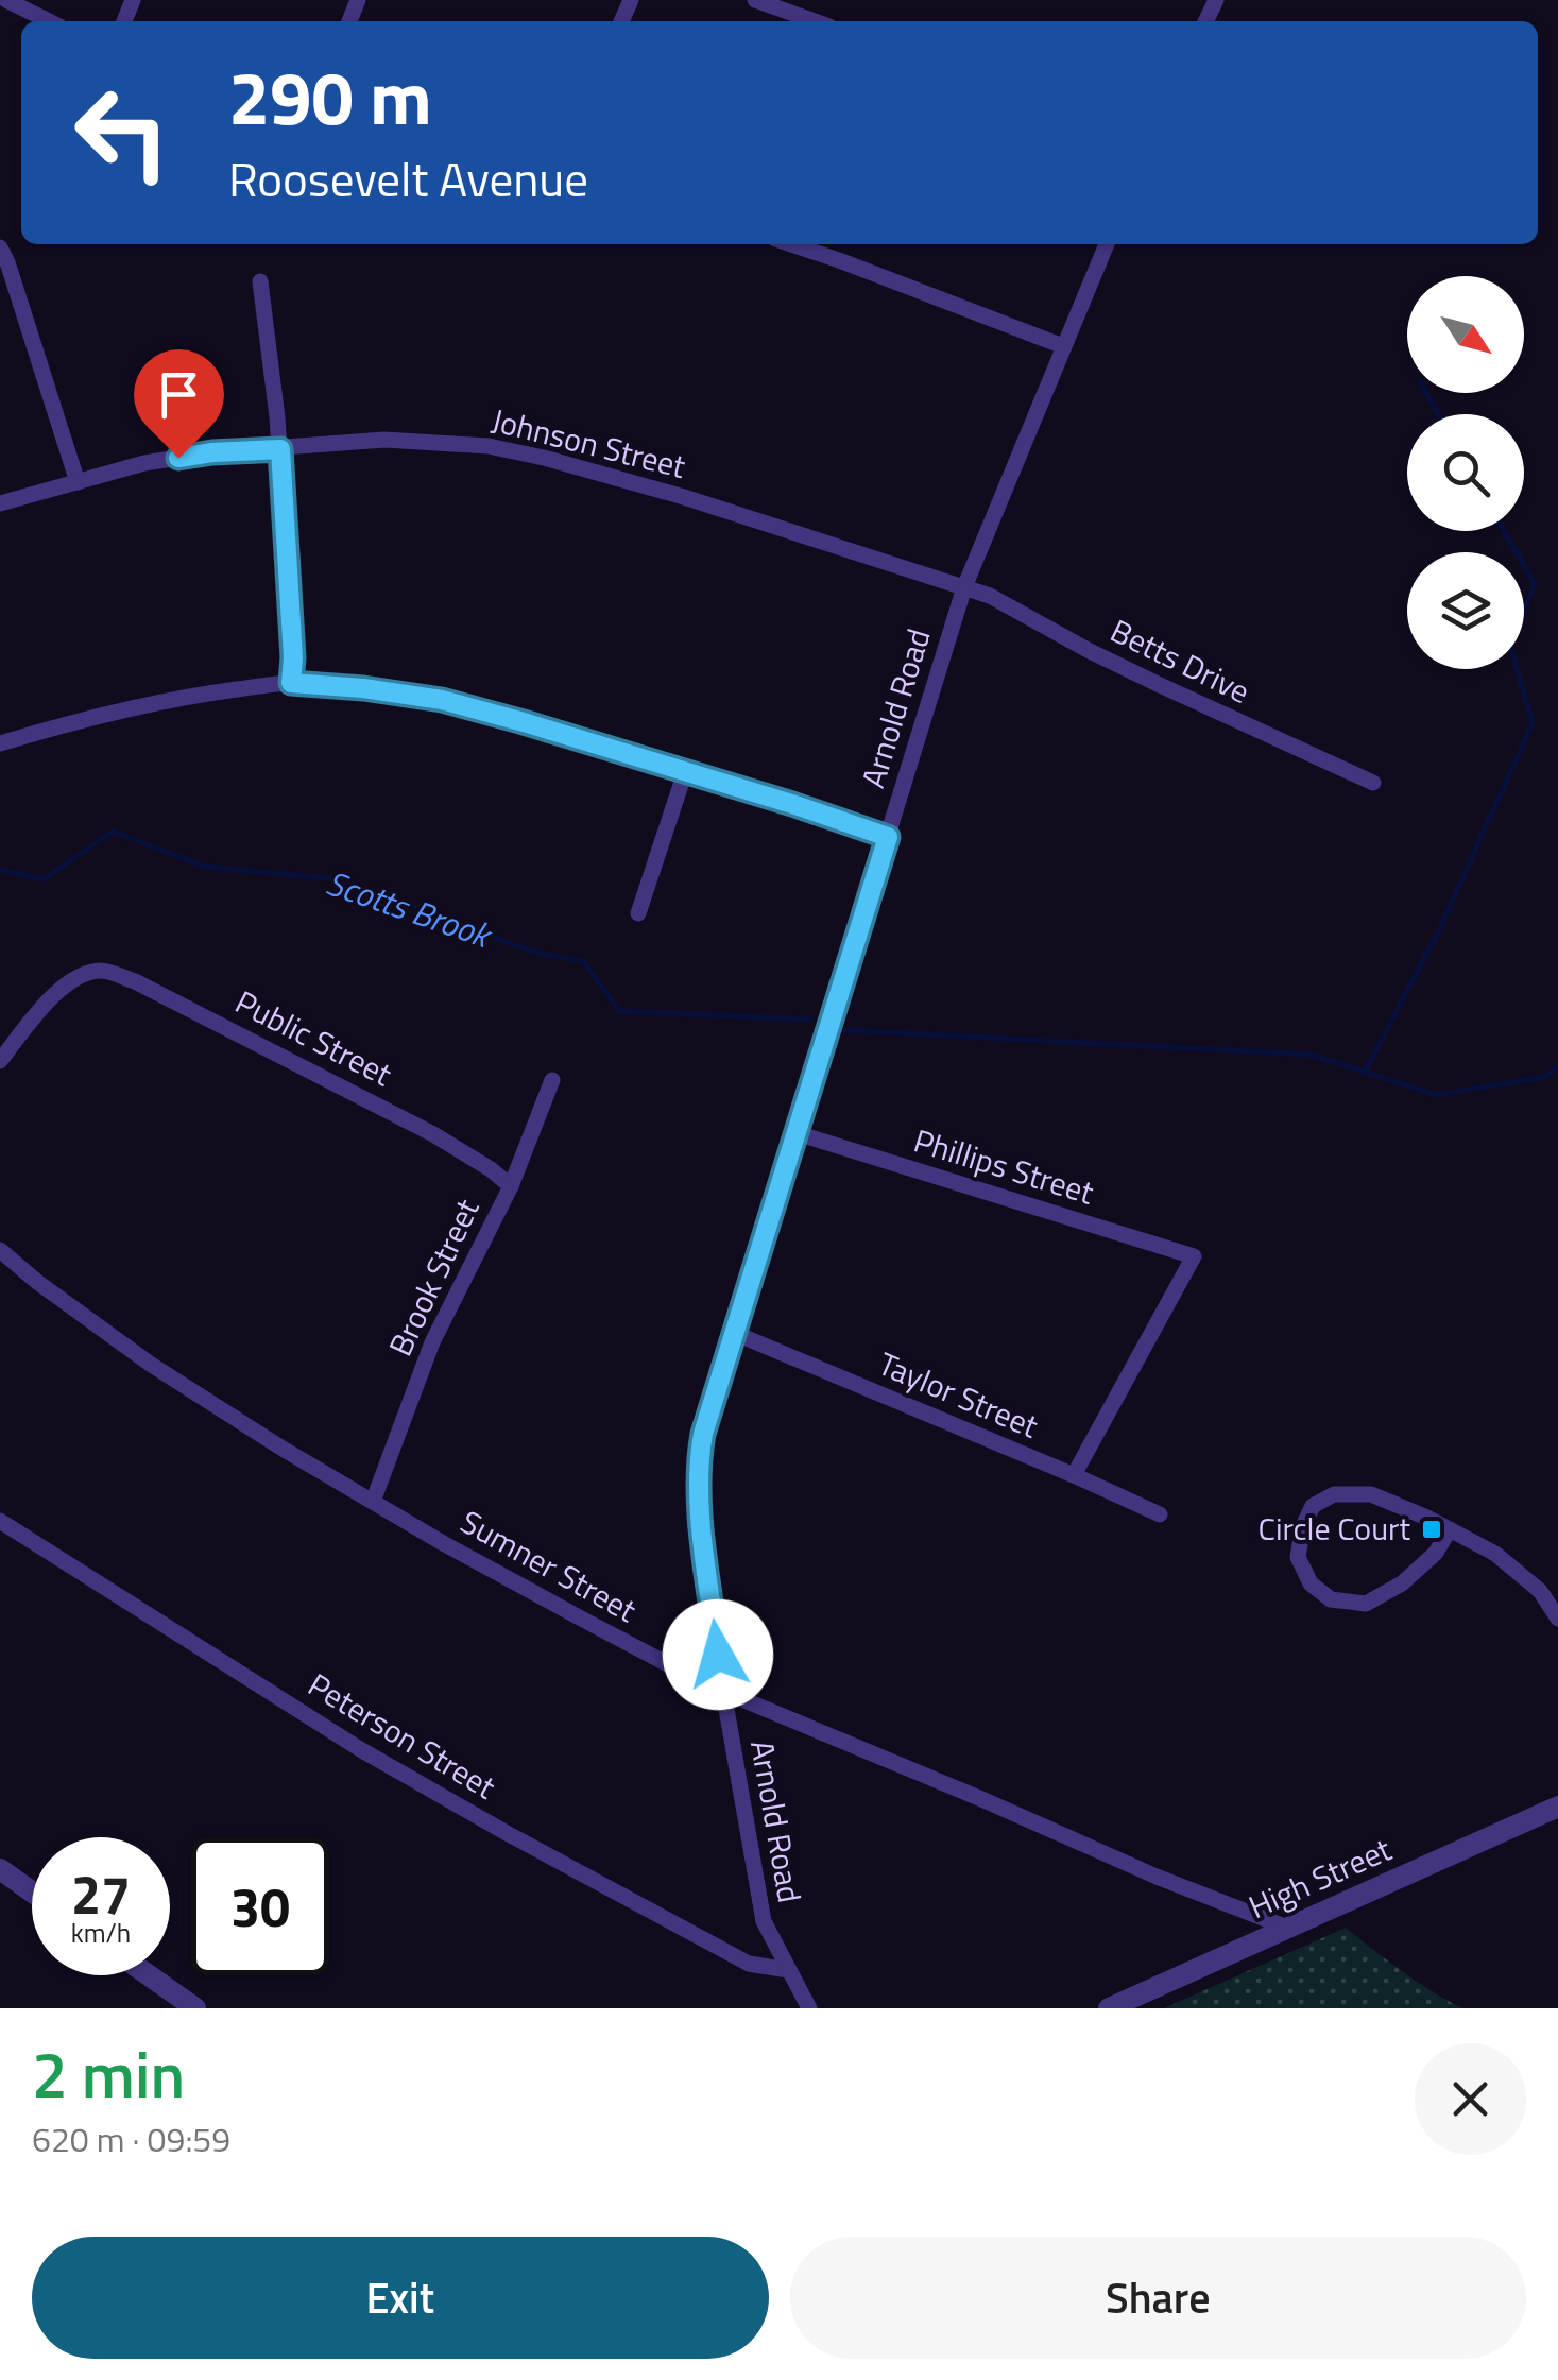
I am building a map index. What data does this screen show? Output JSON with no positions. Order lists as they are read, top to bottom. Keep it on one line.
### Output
{"streets":{"street":["Johnson Street","Betts Drive","Arnold Road","Public Street","Phillips Street","Brook Street","Taylor Street","Sumner Street","Peterson Street","High Street"]},"crossings":[["Johnson Street","Betts Drive"],["Johnson Street","Arnold Road"],["Betts Drive","Arnold Road"],["Arnold Road","Phillips Street"],["Arnold Road","Taylor Street"],["Arnold Road","Sumner Street"],["Arnold Road","Peterson Street"],["Public Street","Brook Street"],["Phillips Street","Taylor Street"],["Brook Street","Sumner Street"],["Sumner Street","High Street"]],"water":["Scotts Brook"],"places":{"transit":["Circle Court"]},"north":"bottom right","page":{"turn":["290 m","Roosevelt Avenue"],"speed":"27 km/h","limit":"30","heading":["2 min","620 m · 09:59"],"buttons":["Exit","Share"]}}
